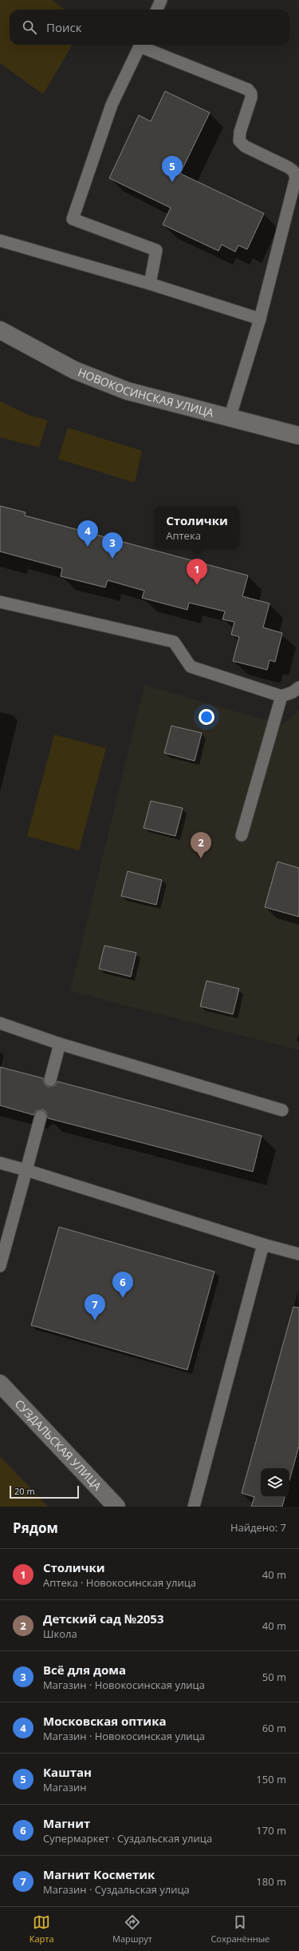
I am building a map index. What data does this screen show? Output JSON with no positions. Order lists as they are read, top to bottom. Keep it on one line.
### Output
{"streets":{"street":["НОВОКОСИНСКАЯ УЛИЦА","СУЗДАЛЬСКАЯ УЛИЦА"]},"scale_bar":"20 m","page":{"search":"Поиск","pins":["5","4","3","1","2","6","7"],"popup":["Столички","Аптека"],"scale":"20 m","heading":["Рядом","Найдено: 7"],"list":[{"mark":"1","name":"Столички","note":"Аптека · Новокосинская улица","value":"40 m"},{"mark":"2","name":"Детский сад №2053","note":"Школа","value":"40 m"},{"mark":"3","name":"Всё для дома","note":"Магазин · Новокосинская улица","value":"50 m"},{"mark":"4","name":"Московская оптика","note":"Магазин · Новокосинская улица","value":"60 m"},{"mark":"5","name":"Каштан","note":"Магазин","value":"150 m"},{"mark":"6","name":"Магнит","note":"Супермаркет · Суздальская улица","value":"170 m"},{"mark":"7","name":"Магнит Косметик","note":"Магазин · Суздальская улица","value":"180 m"}],"nav":["Карта","Маршрут","Сохранённые"]}}
